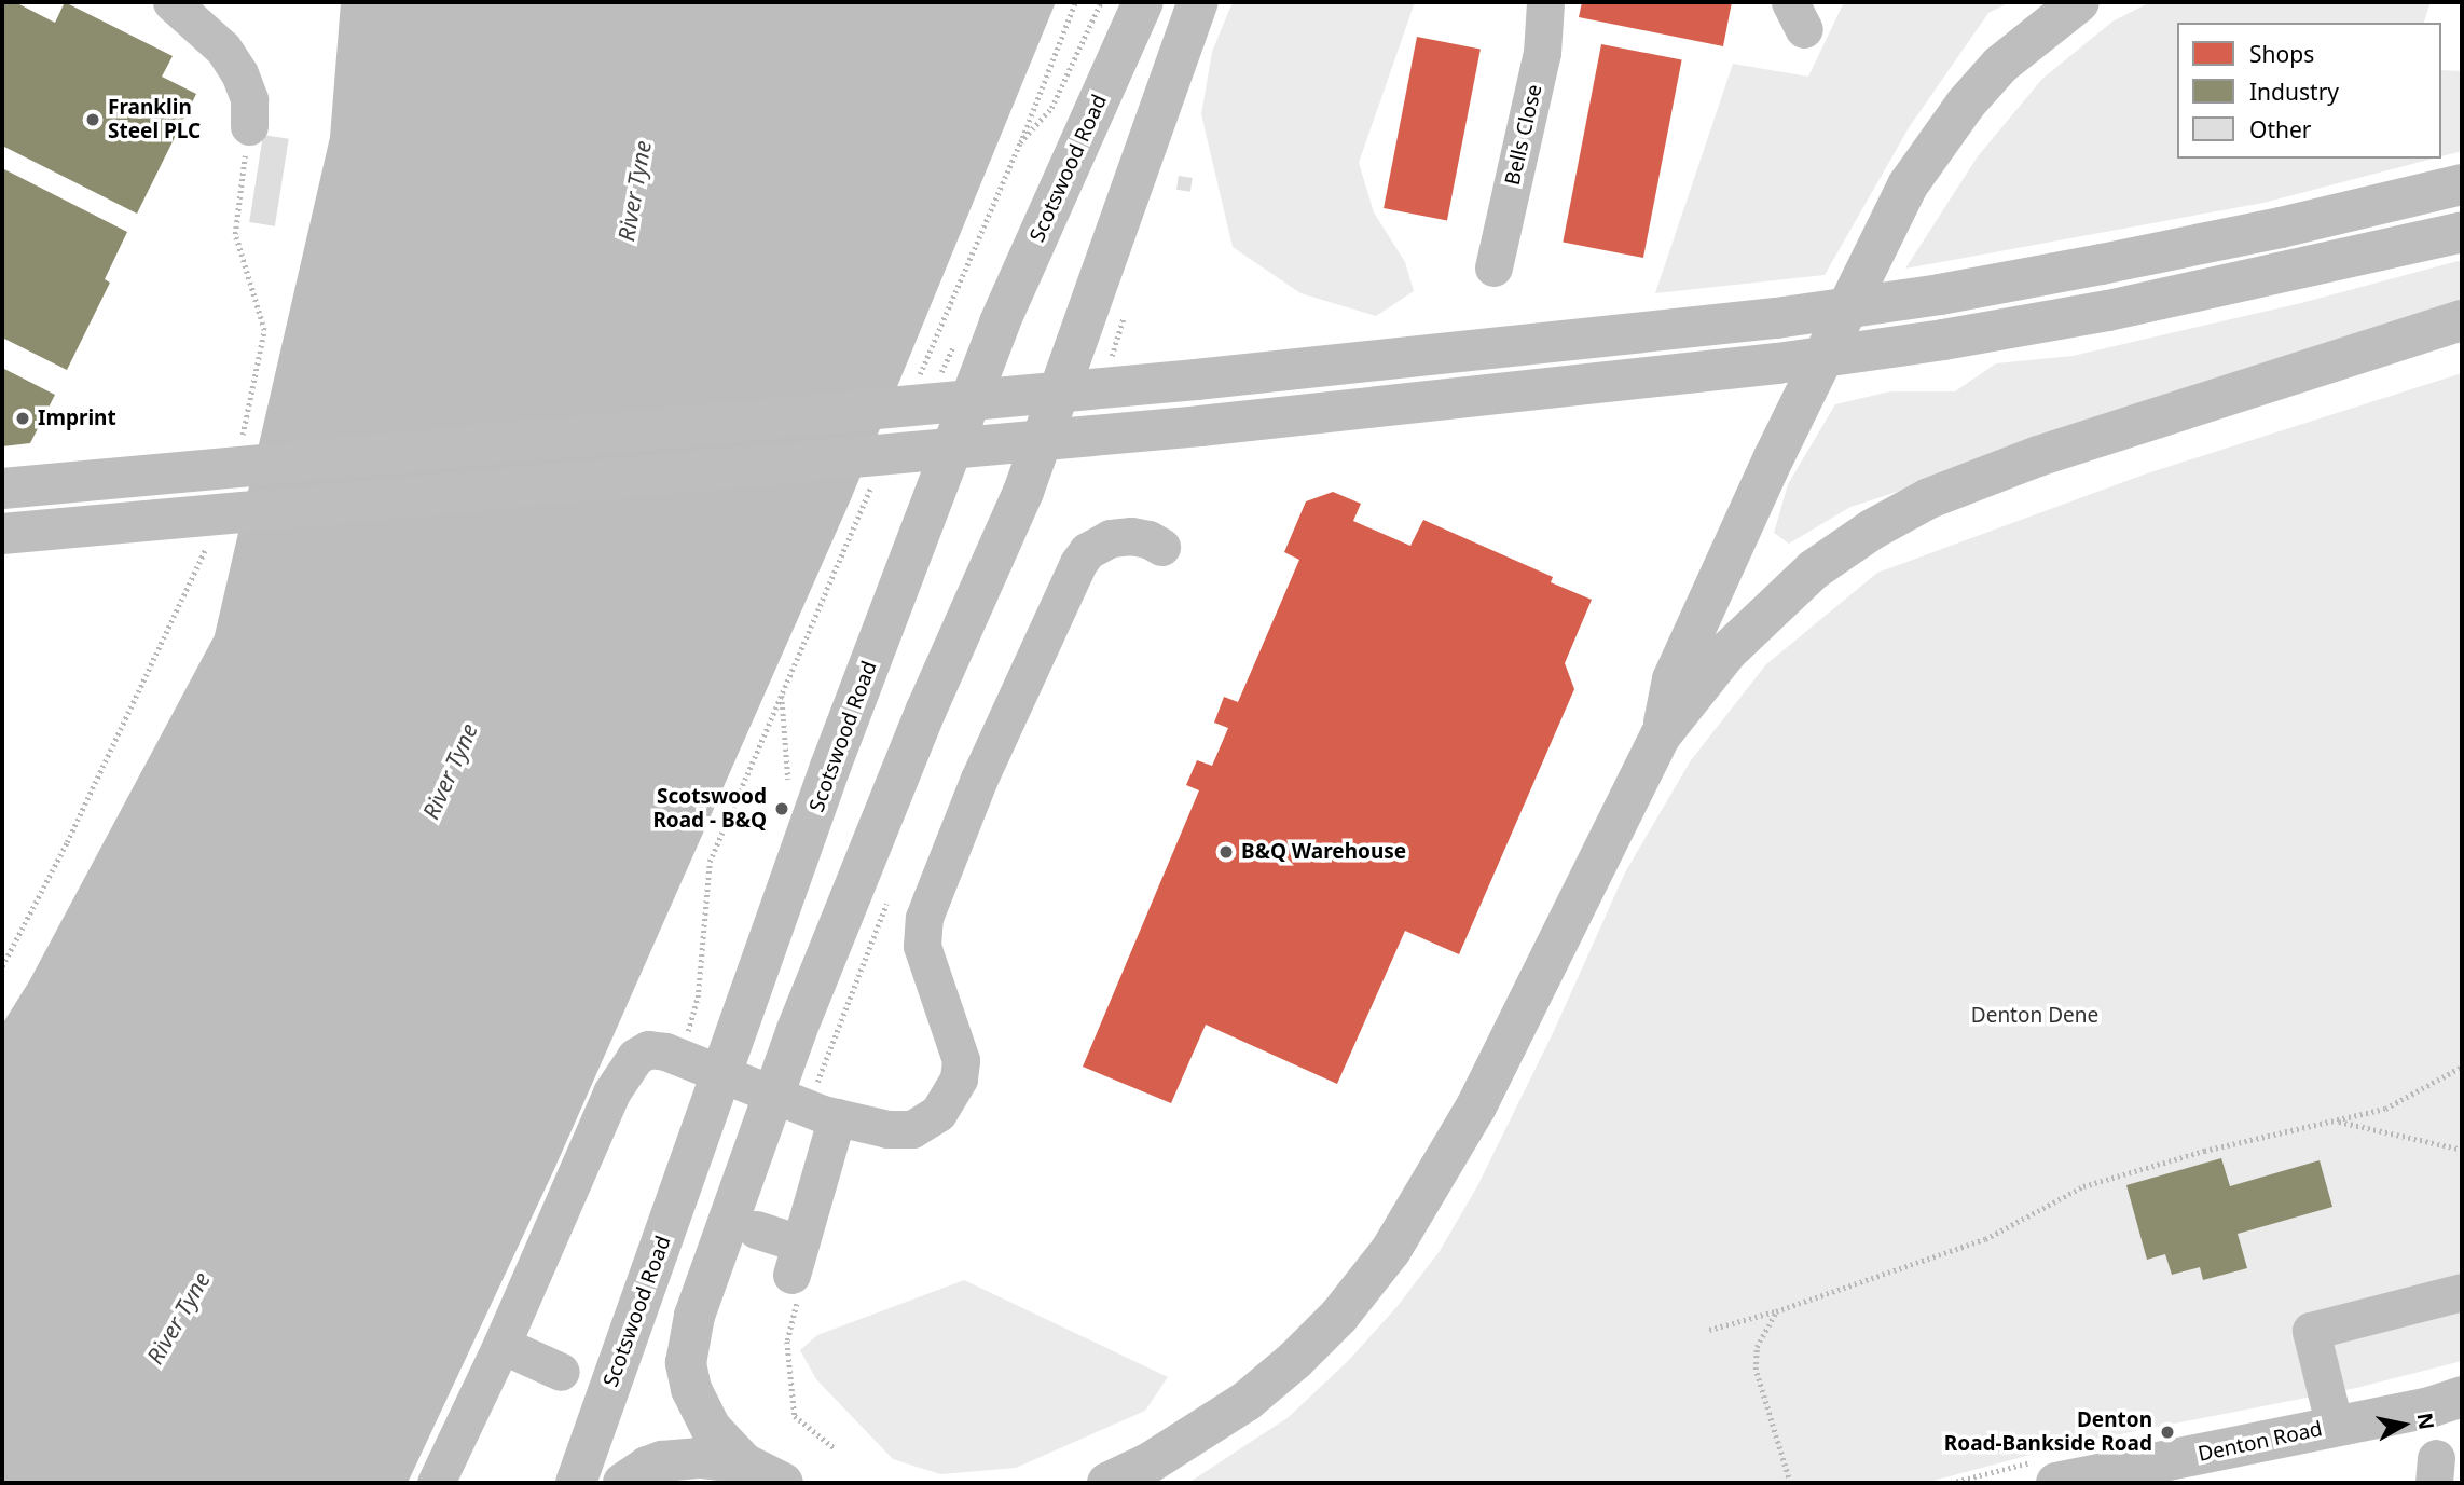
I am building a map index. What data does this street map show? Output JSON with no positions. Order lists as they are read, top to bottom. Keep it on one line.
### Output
{"streets":{"main road":["Scotswood Road","Denton Road"],"street":["Bells Close"]},"water":["River Tyne"],"parks":["Denton Dene"],"places":["Franklin Steel PLC","Imprint","Scotswood Road - B&Q","B&Q Warehouse","Denton Road-Bankside Road"],"legend":["Shops","Industry","Other"],"north":"right"}
